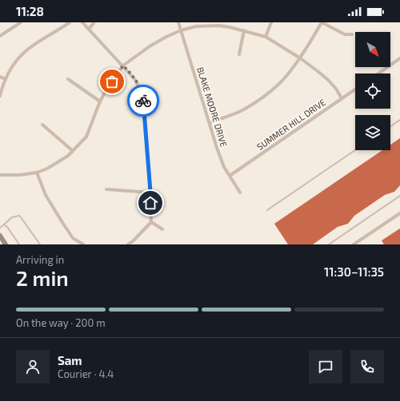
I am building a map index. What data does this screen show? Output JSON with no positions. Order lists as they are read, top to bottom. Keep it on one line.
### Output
{"streets":{"street":["BLAKE MOORE DRIVE","SUMMER HILL DRIVE"]},"crossings":[["BLAKE MOORE DRIVE","SUMMER HILL DRIVE"]],"north":"bottom right","page":{"status":"11:28","heading":["2 min","Arriving in","11:30–11:35"],"panel":["Sam","Courier · 4.4"],"bar":"On the way · 200 m"}}
